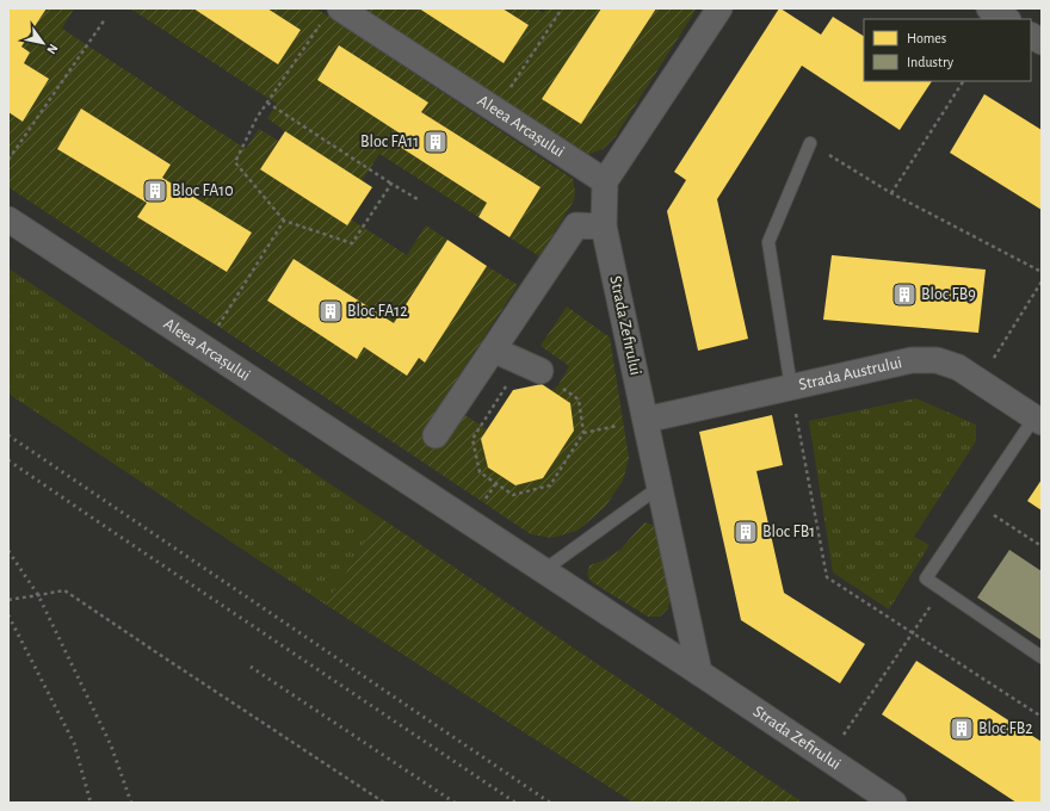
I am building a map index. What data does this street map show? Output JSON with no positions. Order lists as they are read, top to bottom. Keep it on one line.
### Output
{"streets":{"street":["Aleea Arcașului","Strada Zefirului","Strada Austrului"]},"crossings":[["Aleea Arcașului","Strada Zefirului"],["Strada Zefirului","Strada Austrului"]],"places":{"building":["Bloc FA11","Bloc FA10","Bloc FB9","Bloc FA12","Bloc FB1","Bloc FB2"]},"legend":["Homes","Industry"],"north":"bottom right"}
